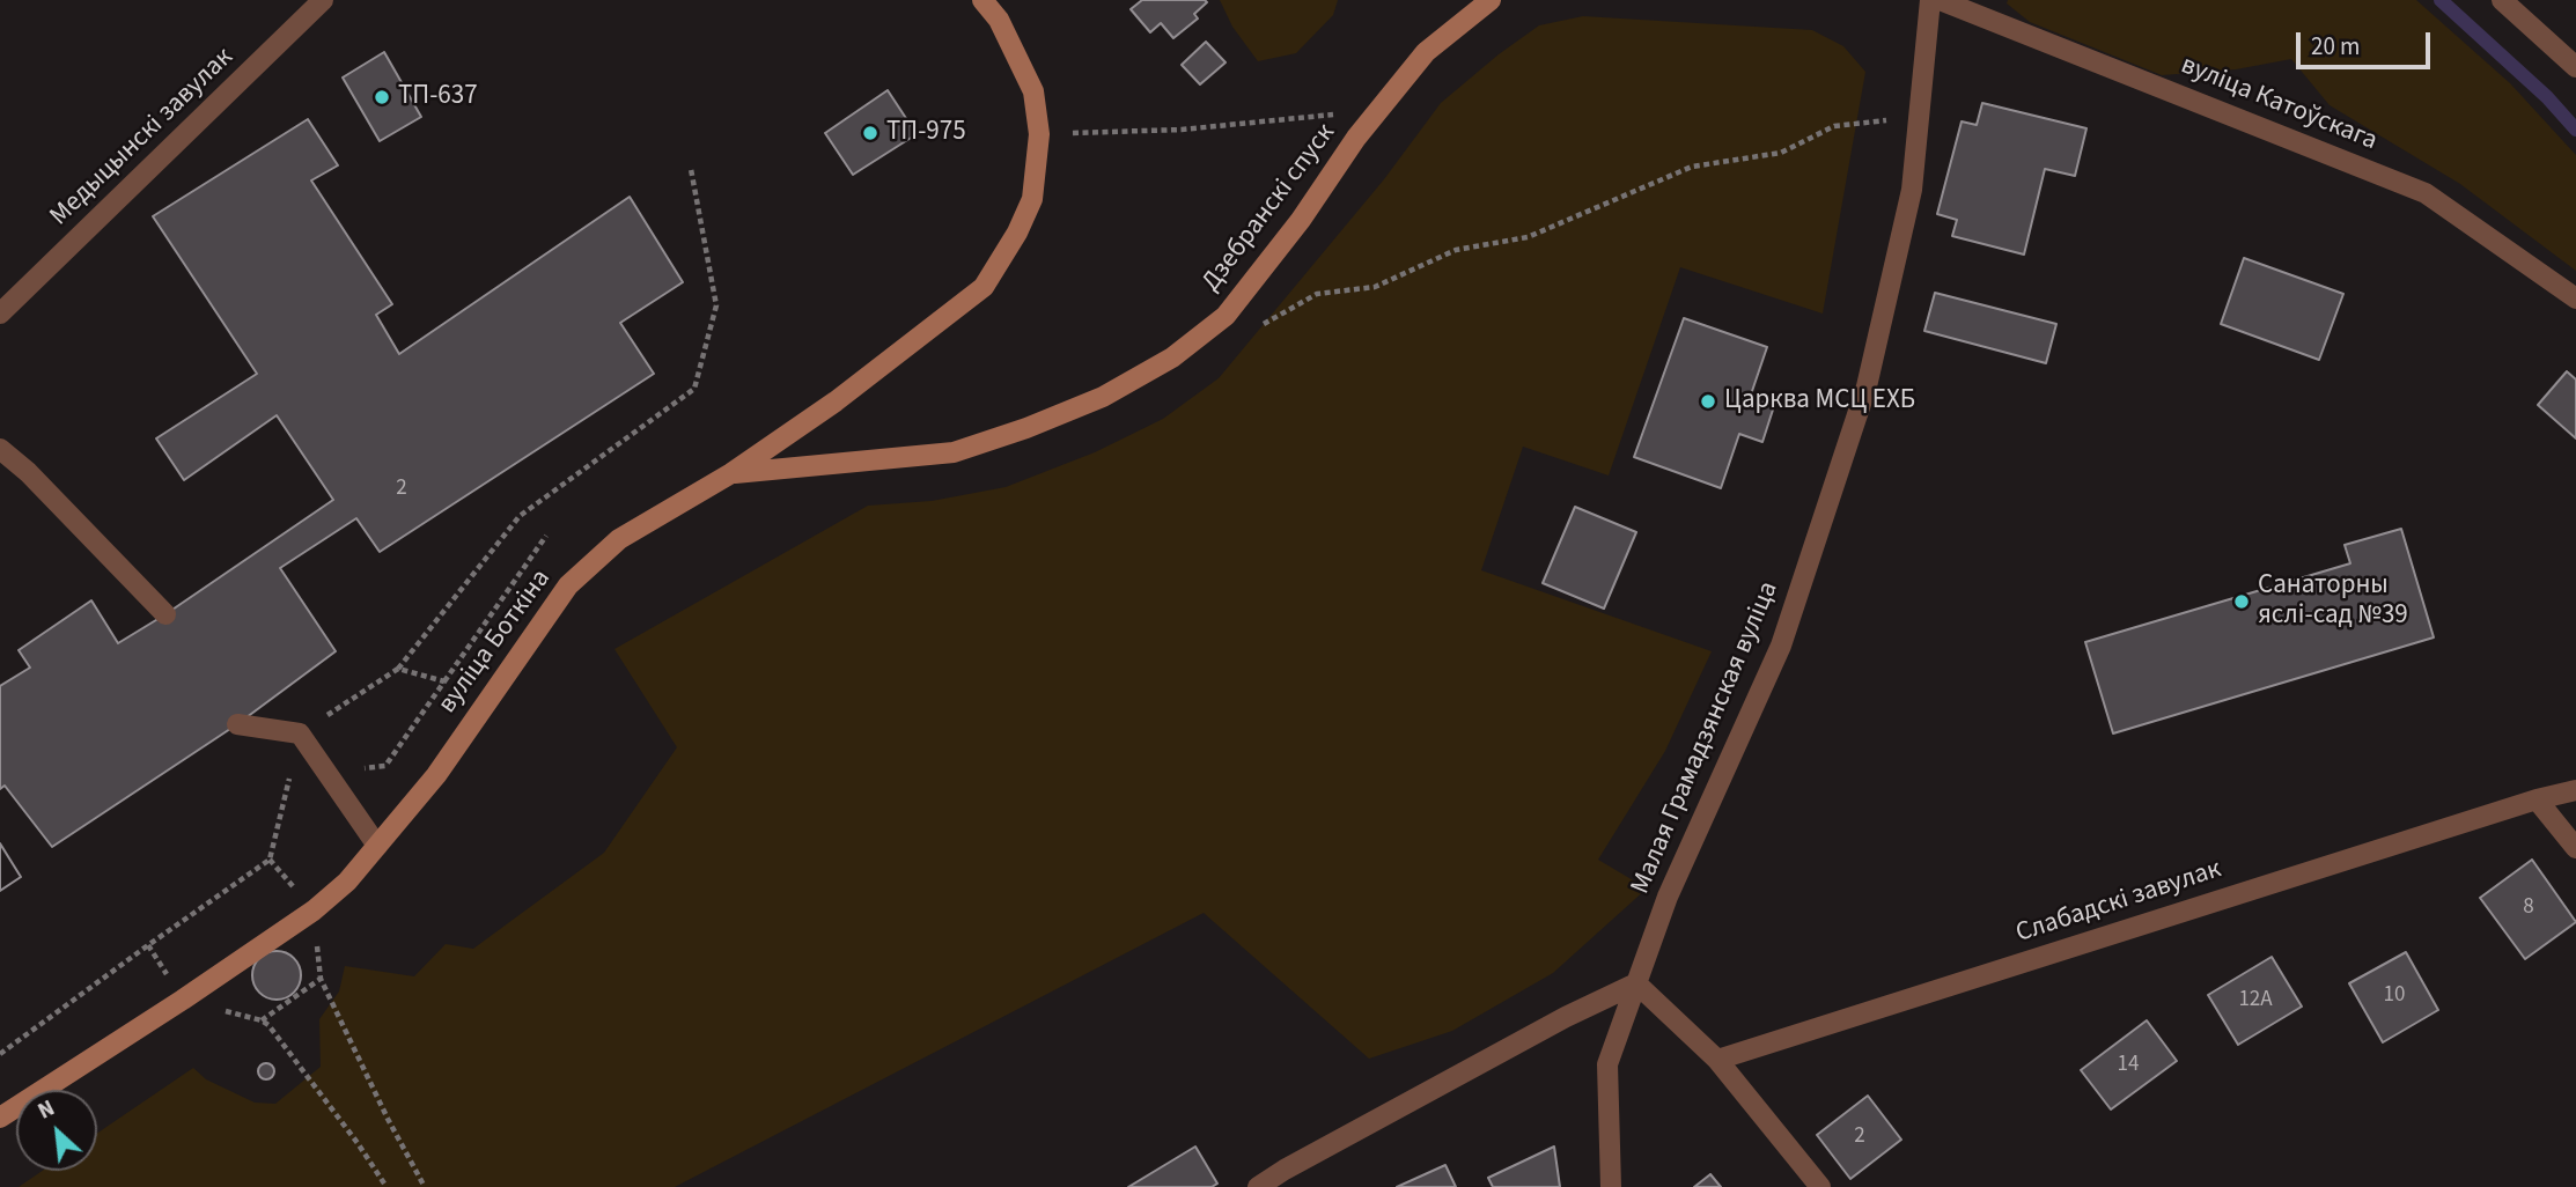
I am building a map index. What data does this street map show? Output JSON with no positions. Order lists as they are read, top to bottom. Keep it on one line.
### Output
{"streets":{"street":["вуліца Катоўскага","Медыцынскі завулак","Дзебранскі спуск","вуліца Боткіна","Малая Грамадзянская вуліца","Слабадскі завулак"]},"crossings":[["Дзебранскі спуск","вуліца Боткіна"]],"places":["ТП-637","ТП-975","Царква МСЦ ЕХБ","Санаторны яслі-сад №39"],"house_numbers":["2","8","10","12А","14","2"],"scale_bar":"20 m","north":"top left"}
